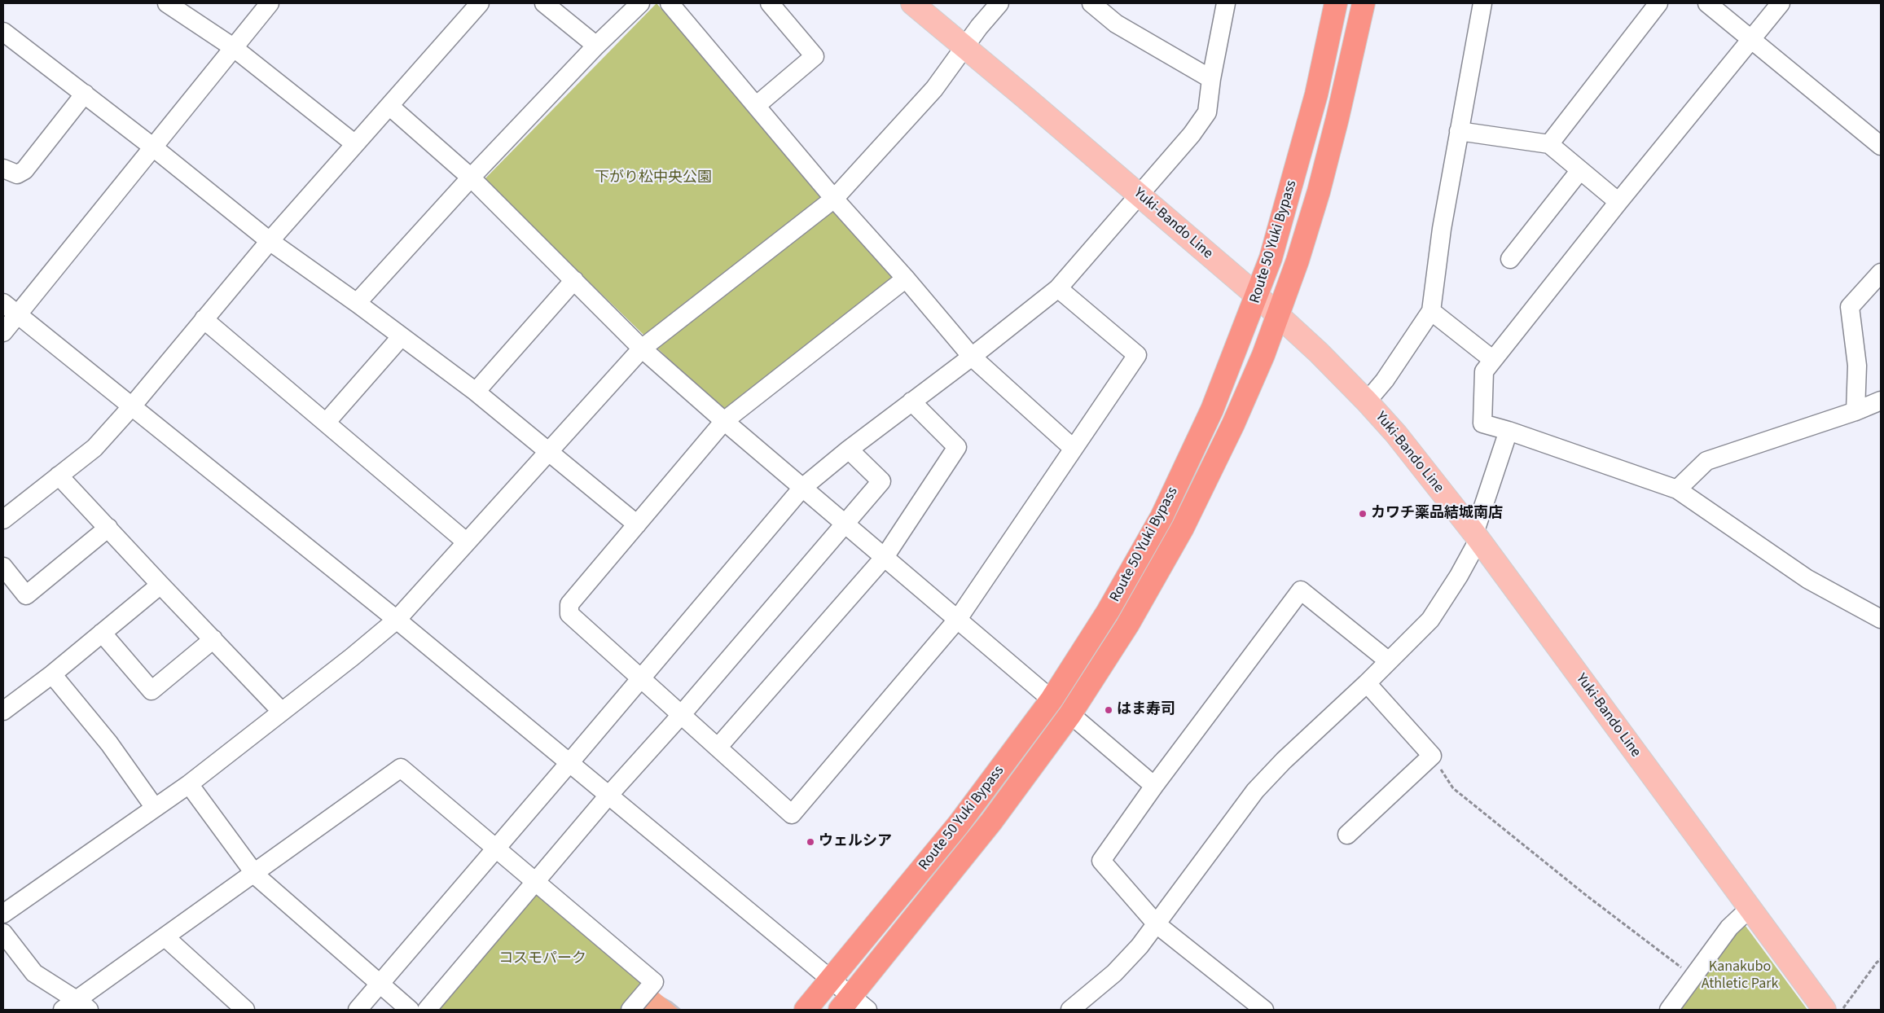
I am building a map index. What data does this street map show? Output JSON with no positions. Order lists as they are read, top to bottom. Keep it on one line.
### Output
{"streets":{"highway":["Route 50 Yuki Bypass"],"main road":["Yuki-Bando Line"]},"crossings":[["Yuki-Bando Line","Route 50 Yuki Bypass"]],"parks":["下がり松中央公園","コスモパーク","Kanakubo Athletic Park"],"places":["カワチ薬品結城南店","はま寿司","ウェルシア"]}
